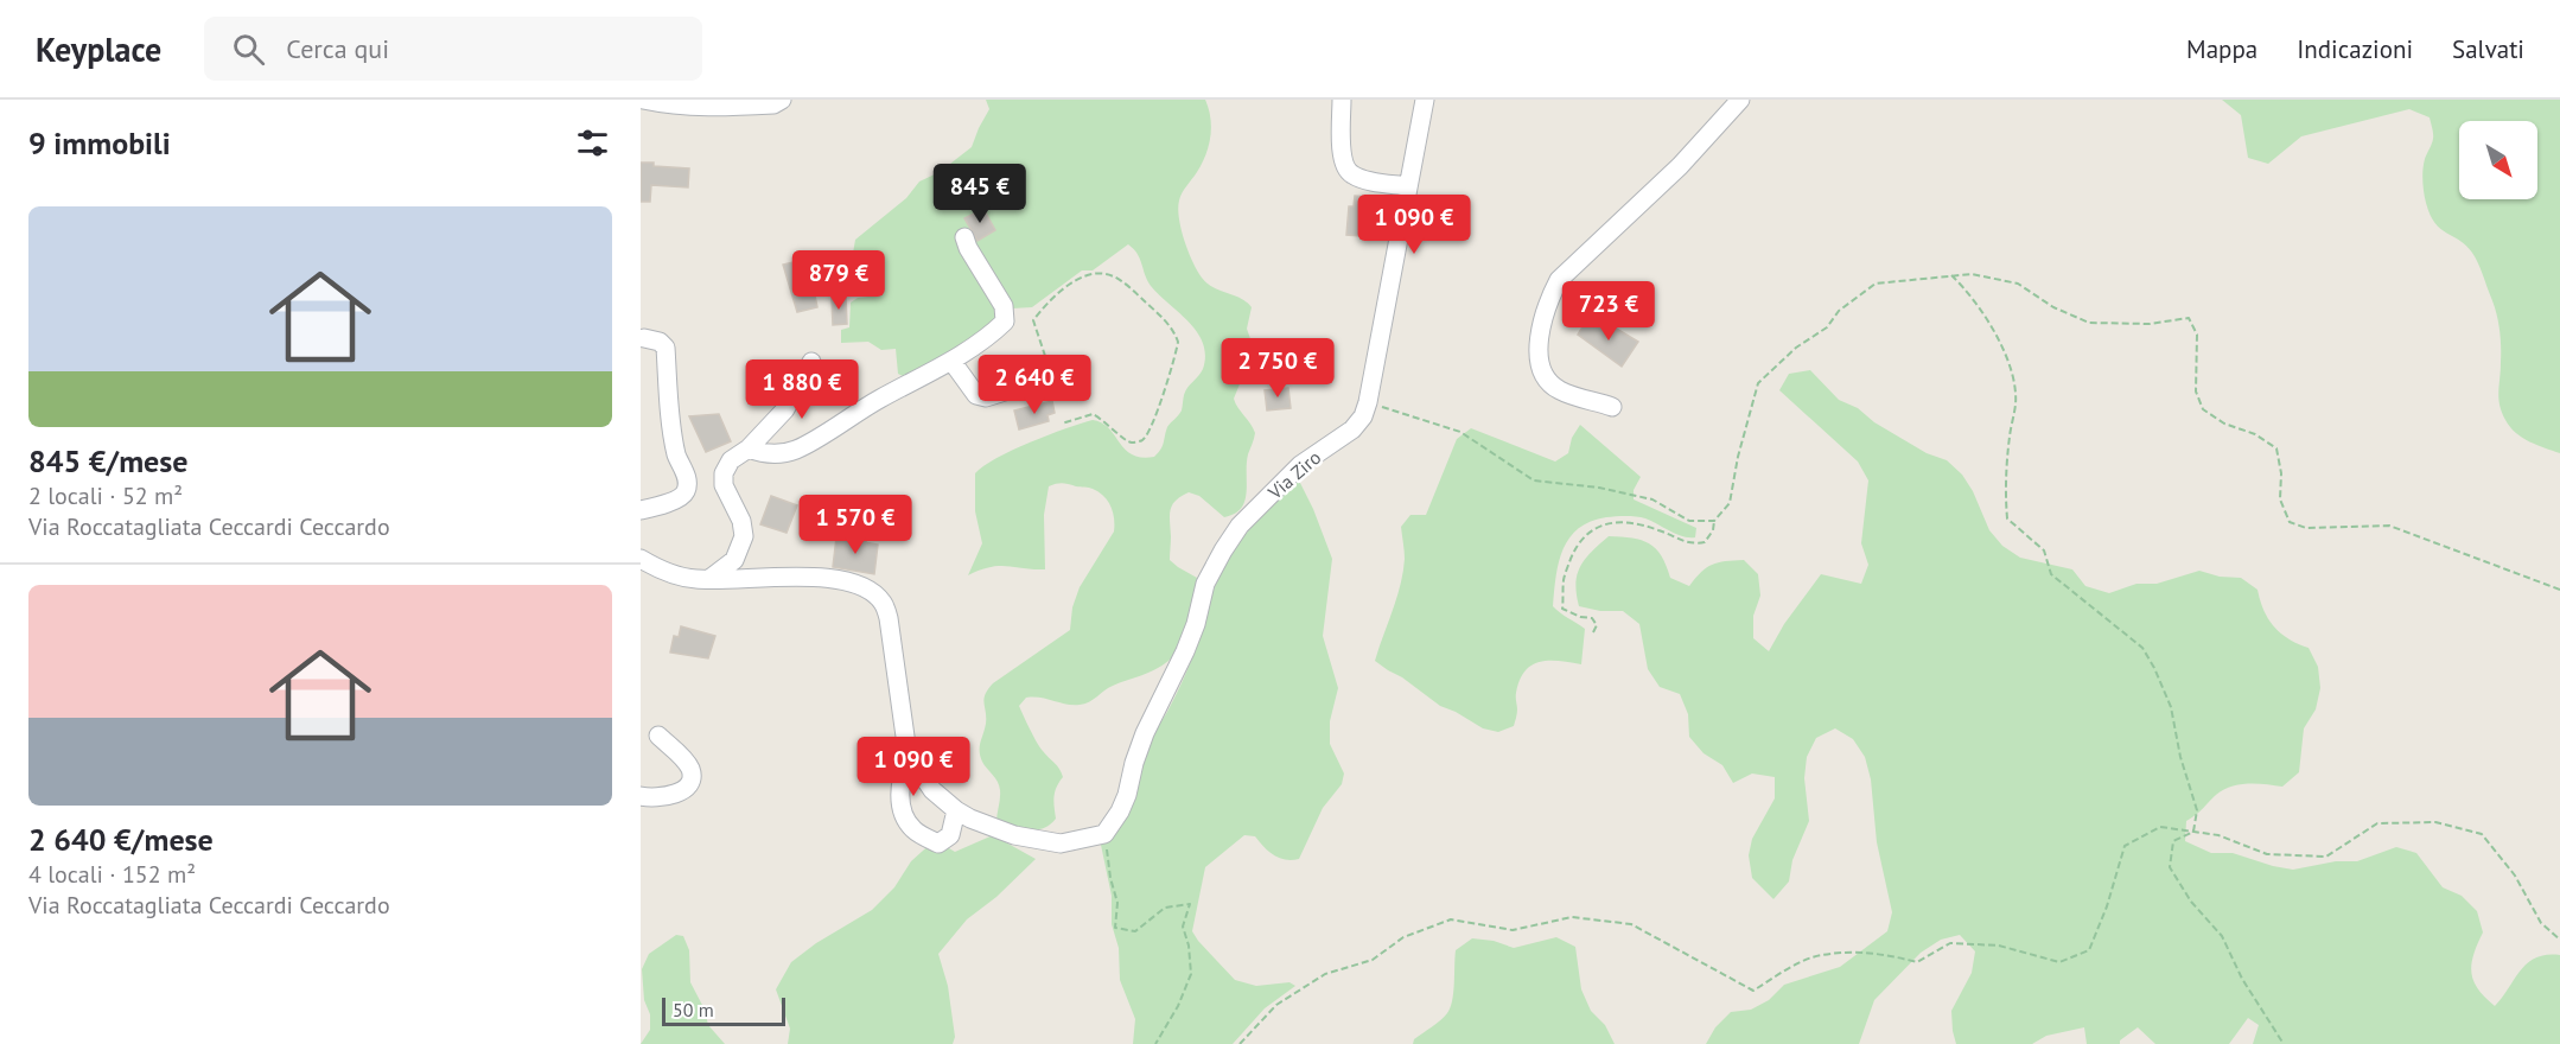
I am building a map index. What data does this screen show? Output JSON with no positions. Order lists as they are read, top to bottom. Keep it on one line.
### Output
{"streets":{"street":["Via Ziro"]},"scale_bar":"50 m","north":"bottom right","page":{"header":"Keyplace","search":"Cerca qui","nav":["Mappa","Indicazioni","Salvati"],"heading":"9 immobili","price":["845 €","1 090 €","879 €","723 €","2 750 €","2 640 €","1 880 €","1 570 €","1 090 €"],"list":[{"name":"845 €/mese","note":"2 locali · 52 m² · Via Roccatagliata Ceccardi Ceccardo"},{"name":"2 640 €/mese","note":"4 locali · 152 m² · Via Roccatagliata Ceccardi Ceccardo"}],"scale":"50 m"}}
